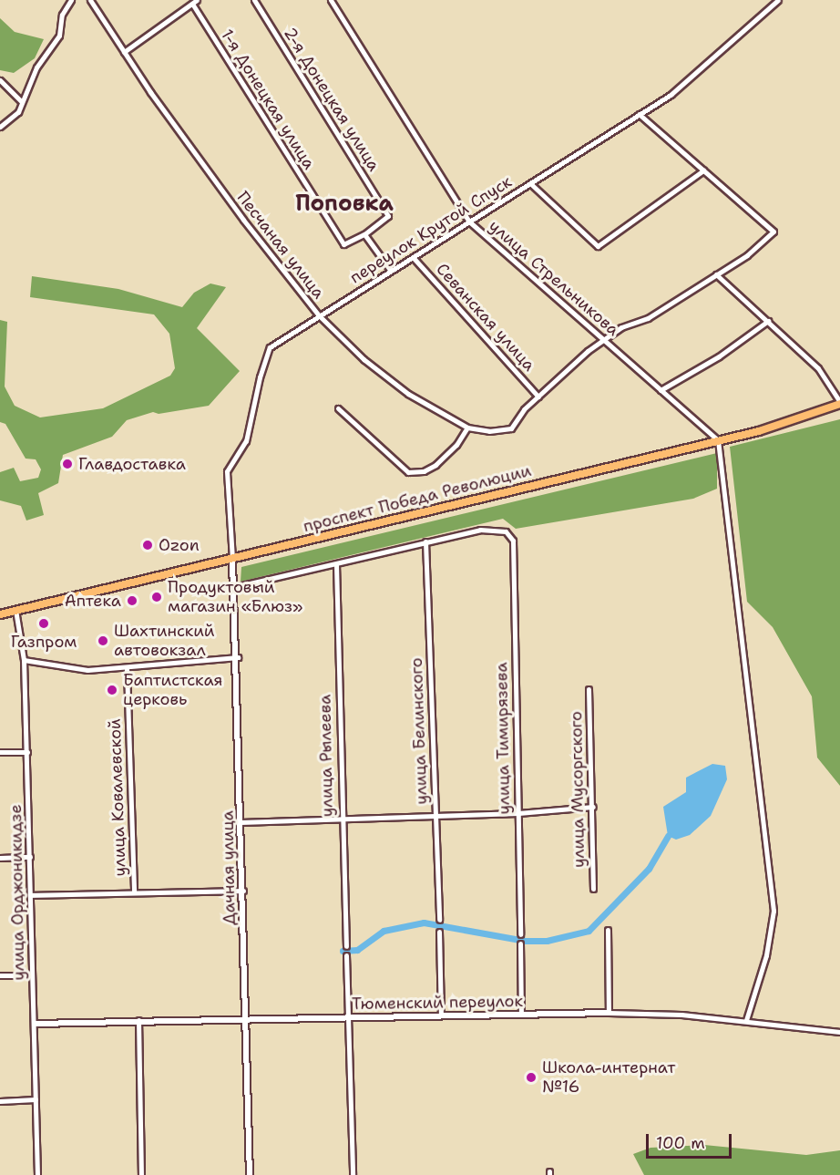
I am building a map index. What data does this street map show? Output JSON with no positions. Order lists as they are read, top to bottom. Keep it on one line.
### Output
{"streets":{"main road":["проспект Победа Революции"],"street":["1-я Донецкая улица","2-я Донецкая улица","переулок Крутой Спуск","Песчаная улица","улица Стрельникова","Севанская улица","улица Белинского","улица Тимирязева","улица Рылеева","улица Мусоргского","улица Ковалевской","Дачная улица","улица Орджоникидзе","Тюменский переулок"]},"crossings":[["1-я Донецкая улица","2-я Донецкая улица"],["переулок Крутой Спуск","Песчаная улица"],["переулок Крутой Спуск","улица Стрельникова"],["переулок Крутой Спуск","Севанская улица"],["переулок Крутой Спуск","проспект Победа Революции"],["переулок Крутой Спуск","Дачная улица"],["Песчаная улица","Севанская улица"],["улица Стрельникова","проспект Победа Революции"],["проспект Победа Революции","Дачная улица"],["проспект Победа Революции","улица Орджоникидзе"],["улица Белинского","улица Тимирязева"],["Дачная улица","Тюменский переулок"],["улица Орджоникидзе","Тюменский переулок"]],"districts":["Поповка"],"places":["Главдоставка","Ozon","Продуктовый магазин «Блюз»","Аптека","Газпром","Шахтинский автовокзал","Баптистская церковь","Школа-интернат №16"],"scale_bar":"100 m"}
